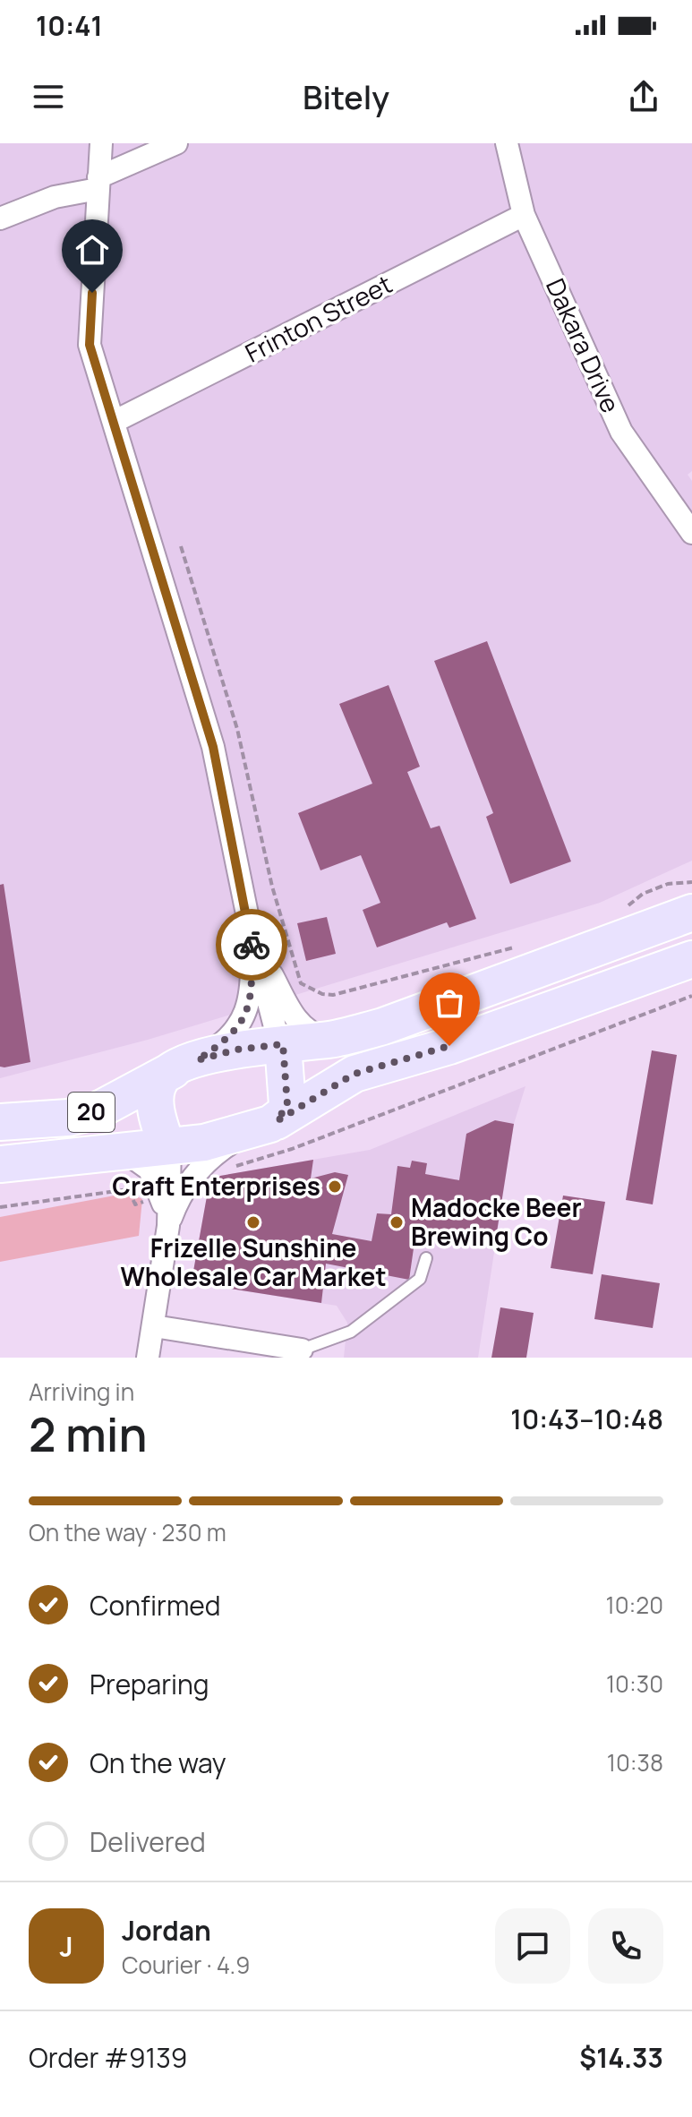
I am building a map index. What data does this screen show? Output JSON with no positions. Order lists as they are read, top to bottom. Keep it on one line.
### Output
{"streets":{"main road":["20"],"street":["Frinton Street","Dakara Drive"]},"crossings":[["Frinton Street","Dakara Drive"]],"places":["Craft Enterprises","Frizelle Sunshine Wholesale Car Market","Madocke Beer Brewing Co"],"page":{"status":"10:41","header":"Bitely","heading":["2 min","Arriving in","10:43–10:48"],"panel":["Jordan","Courier · 4.9","Order #9139","$14.33"],"bar":"On the way · 230 m","list":[["Confirmed","10:20"],["Preparing","10:30"],["On the way","10:38"],"Delivered"],"round":"J"}}
